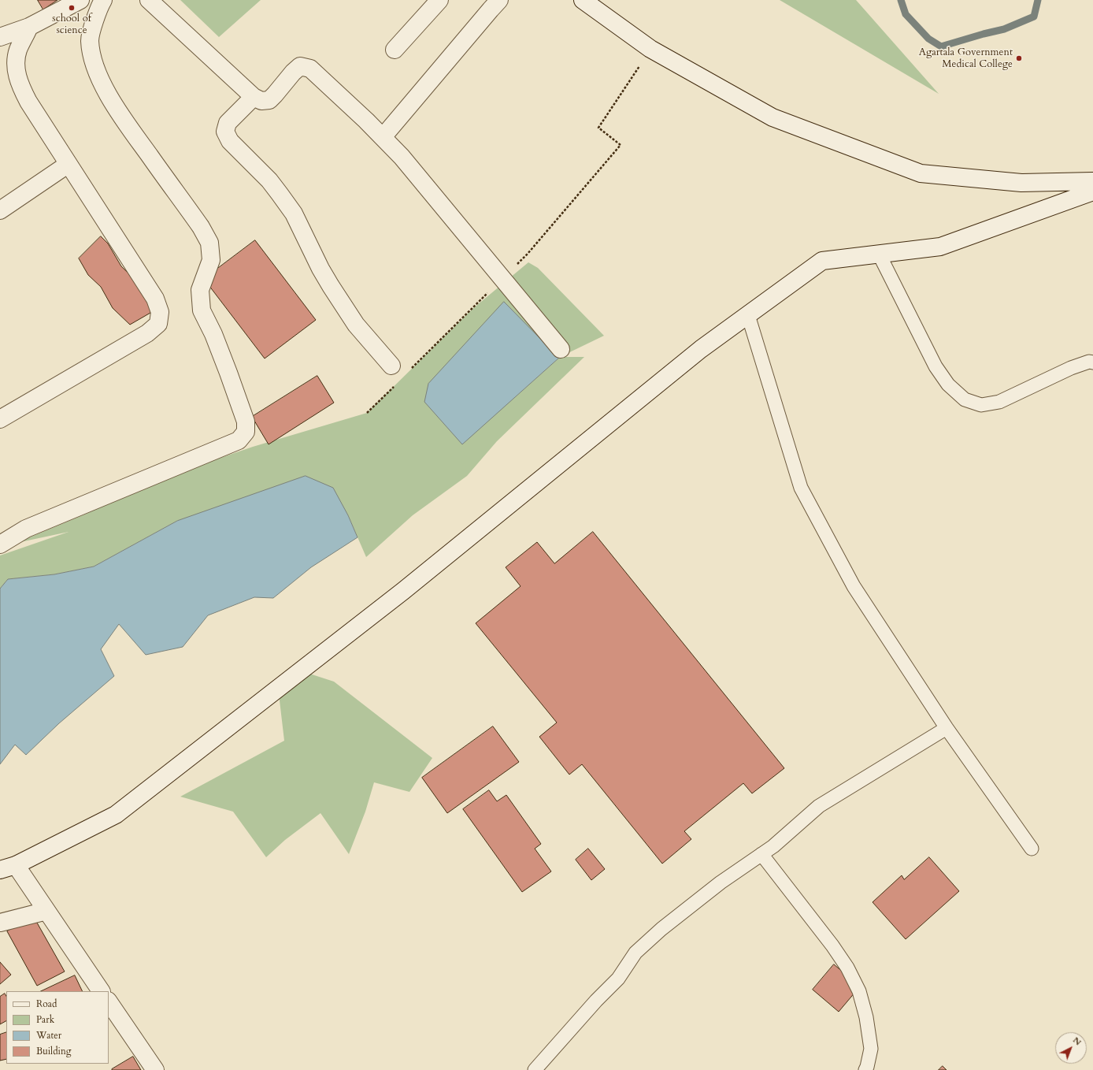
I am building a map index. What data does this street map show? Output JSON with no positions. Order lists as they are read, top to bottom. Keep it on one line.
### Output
{"places":["school of science","Agartala Government Medical College"],"legend":["Road","Park","Water","Building"],"north":"top right"}
